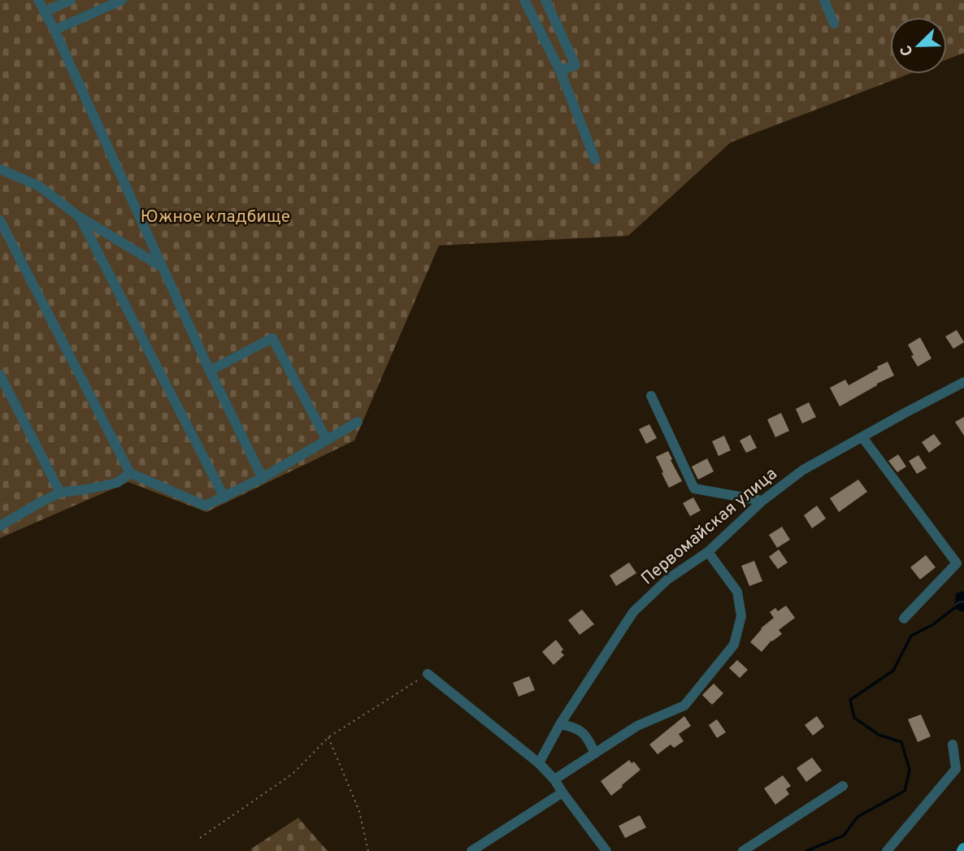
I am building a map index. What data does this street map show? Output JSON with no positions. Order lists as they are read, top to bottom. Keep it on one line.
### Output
{"streets":{"street":["Первомайская улица"]},"parks":["Южное кладбище"],"north":"bottom left"}
